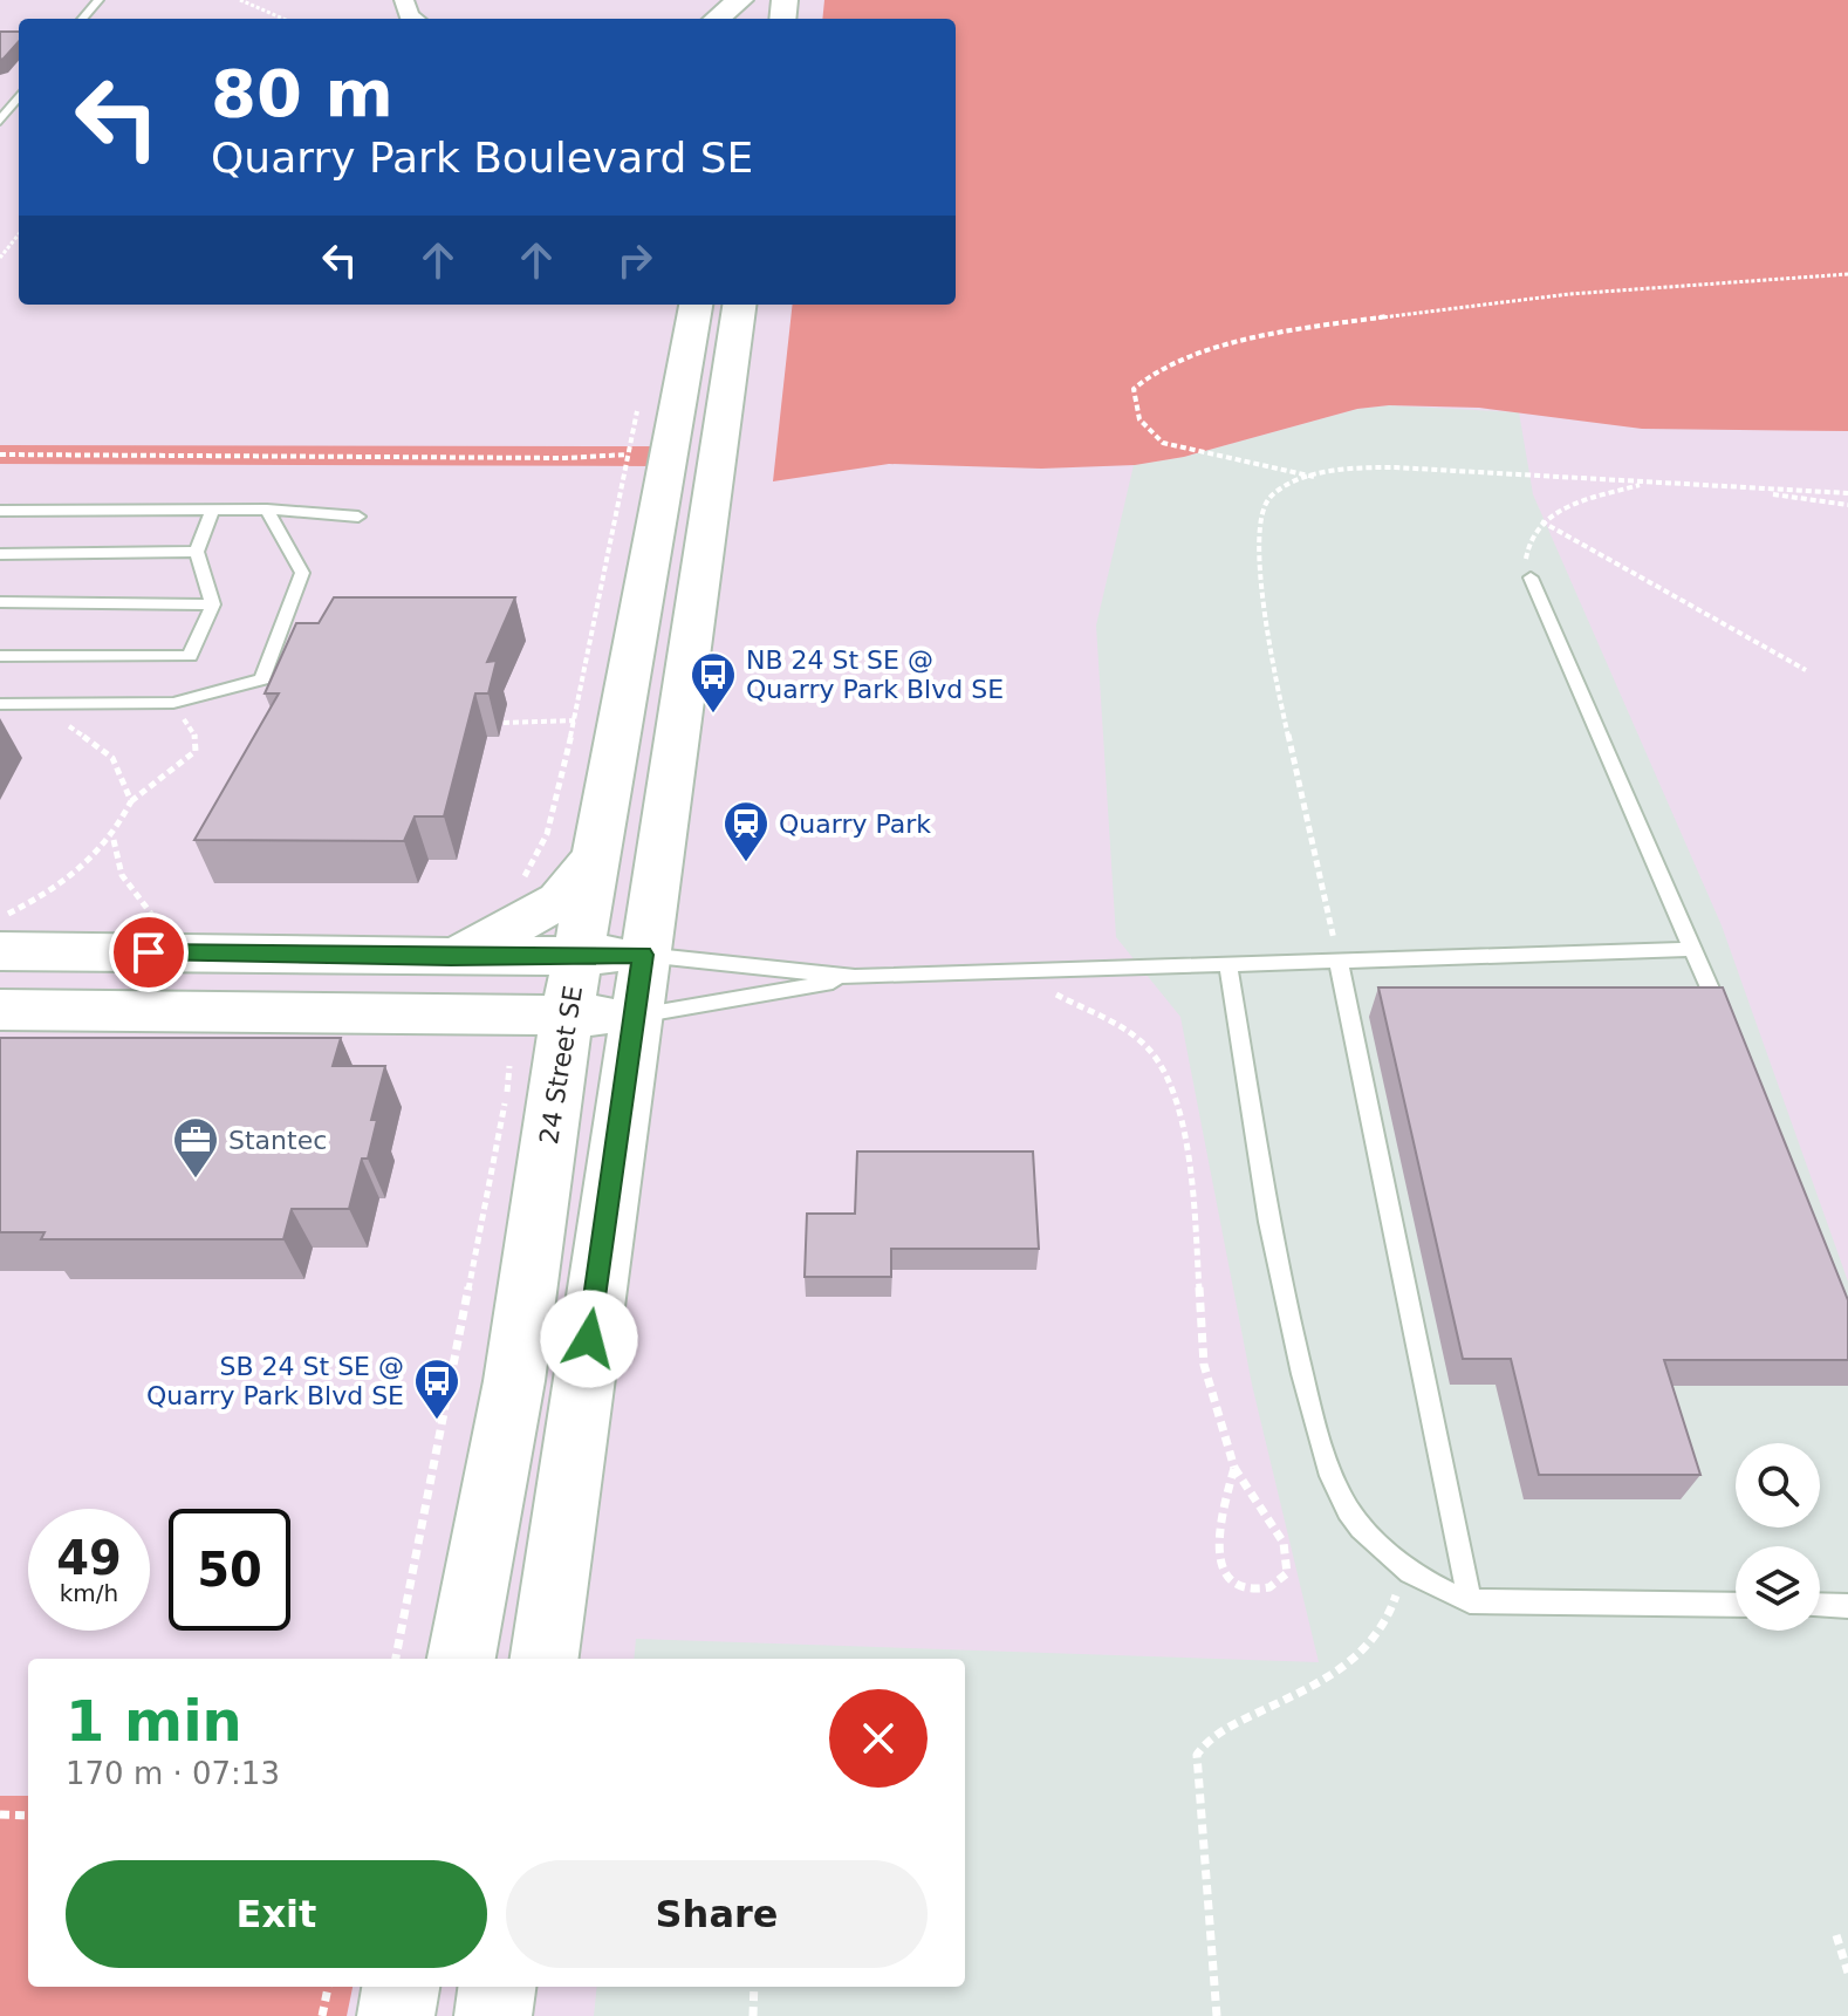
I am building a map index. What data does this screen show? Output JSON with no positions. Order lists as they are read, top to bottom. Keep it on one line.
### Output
{"streets":{"main road":["24 Street SE"]},"places":{"bus stop":["NB 24 St SE @ Quarry Park Blvd SE","SB 24 St SE @ Quarry Park Blvd SE"],"station":["Quarry Park"],"office":["Stantec"]},"page":{"turn":["80 m","Quarry Park Boulevard SE"],"speed":"49 km/h","limit":"50","heading":["1 min","170 m · 07:13"],"buttons":["Exit","Share"]}}
